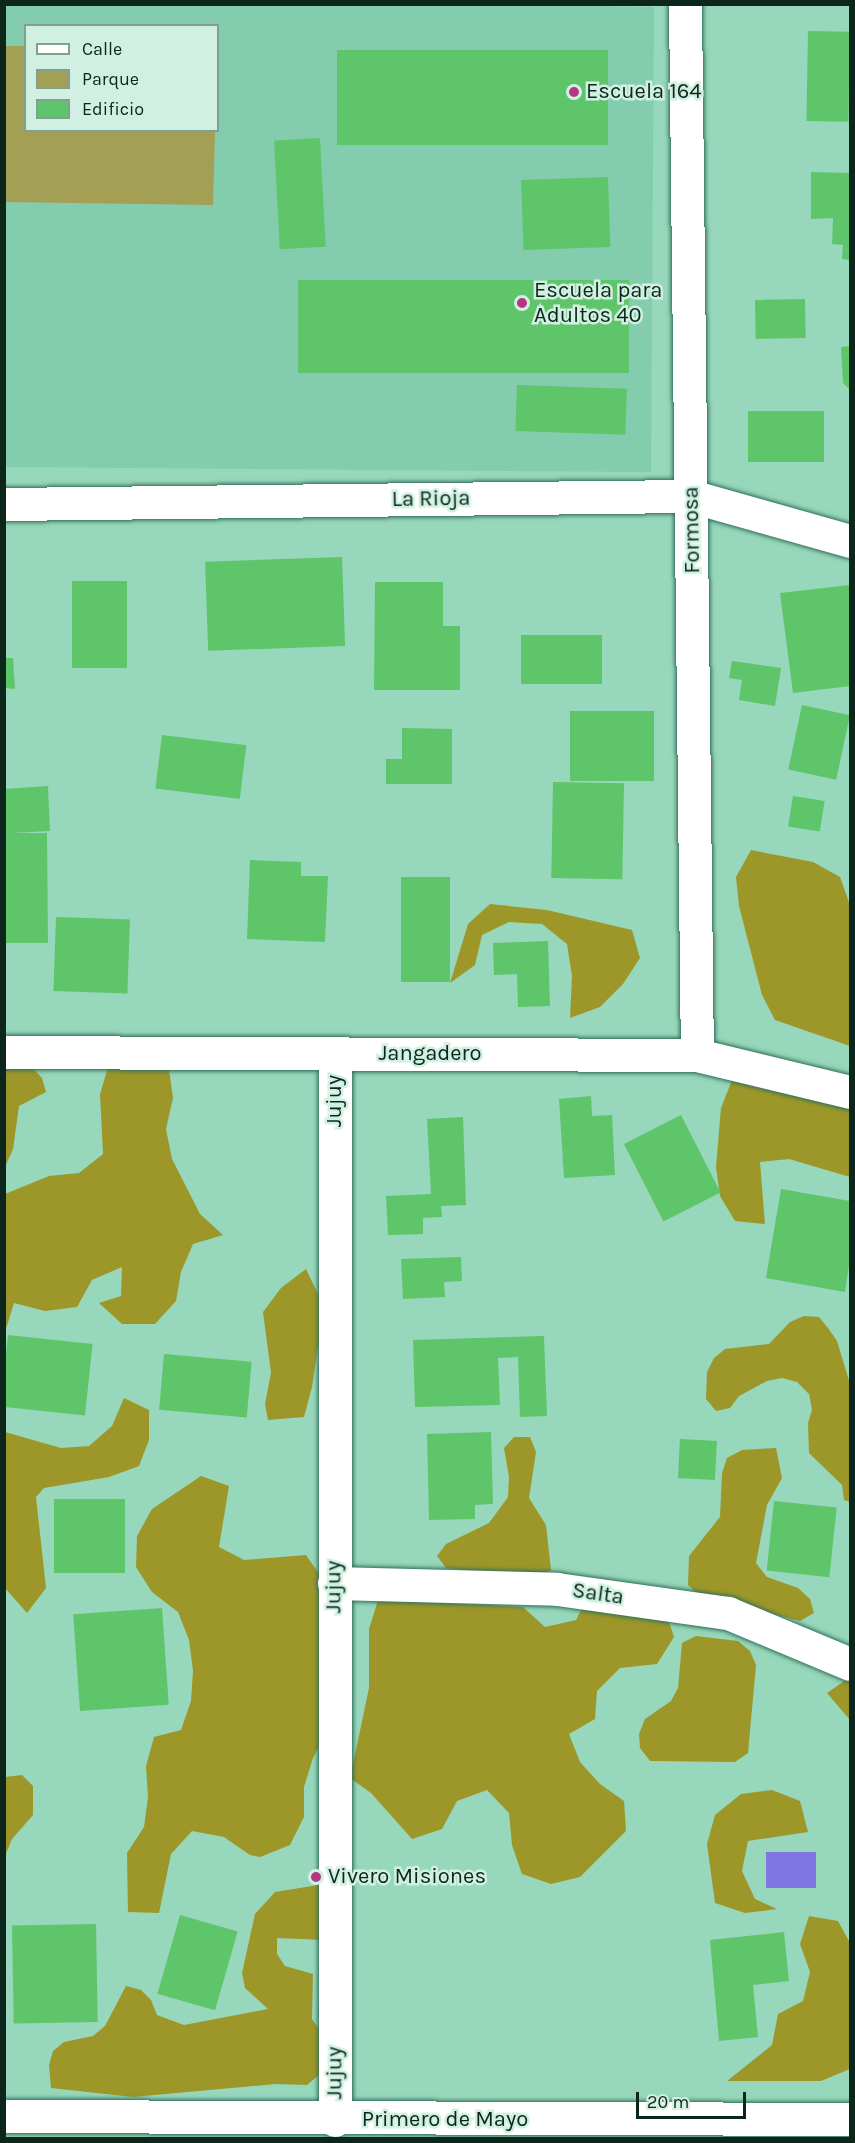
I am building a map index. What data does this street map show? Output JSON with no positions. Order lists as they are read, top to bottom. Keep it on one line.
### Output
{"streets":{"street":["La Rioja","Formosa","Jangadero","Jujuy","Salta","Primero de Mayo"]},"crossings":[["La Rioja","Formosa"],["Formosa","Jangadero"],["Jangadero","Jujuy"],["Jujuy","Salta"],["Jujuy","Primero de Mayo"]],"places":["Escuela 164","Escuela para Adultos 40","Vivero Misiones"],"legend":["Calle","Parque","Edificio"],"scale_bar":"20 m"}
